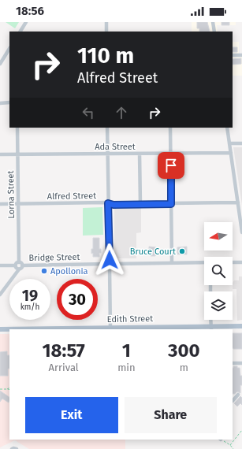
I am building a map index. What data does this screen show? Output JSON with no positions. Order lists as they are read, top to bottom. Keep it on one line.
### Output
{"streets":{"main road":["Edith Street"],"street":["Ada Street","Lorna Street","Alfred Street","Bridge Street"]},"crossings":[["Ada Street","Lorna Street"],["Lorna Street","Alfred Street"],["Lorna Street","Bridge Street"]],"places":["Bruce Court","Apollonia"],"north":"left","page":{"status":"18:56","turn":["110 m","Alfred Street"],"speed":"19 km/h","limit":"30","eta":["18:57","Arrival","1","min","300","m"],"buttons":["Exit","Share"]}}
